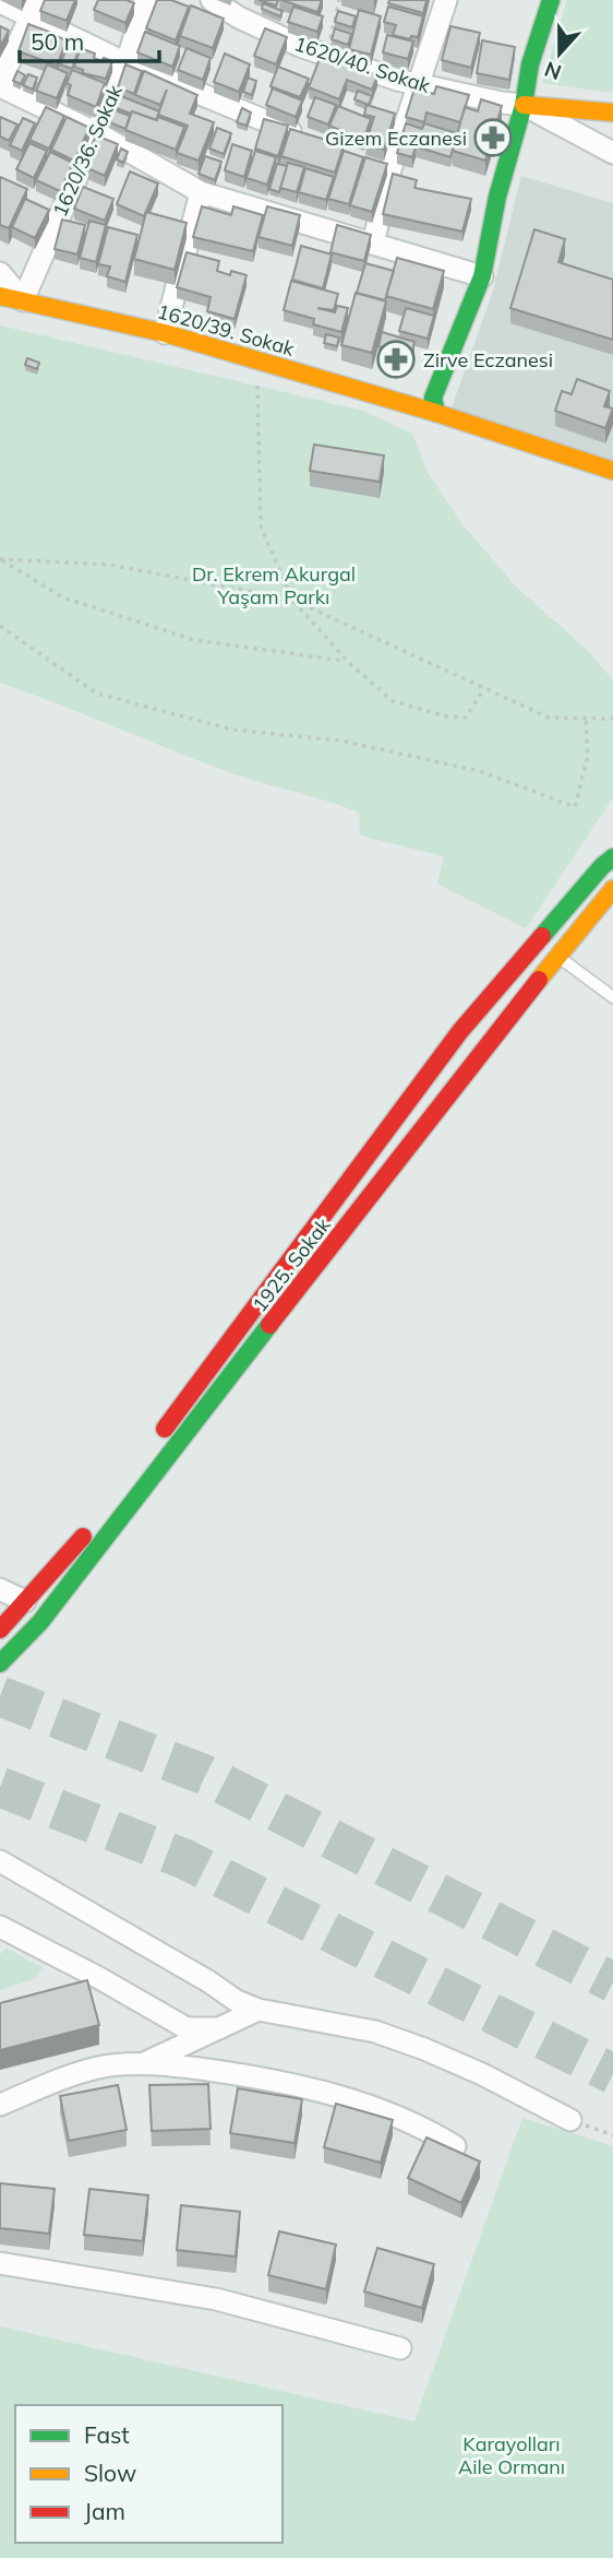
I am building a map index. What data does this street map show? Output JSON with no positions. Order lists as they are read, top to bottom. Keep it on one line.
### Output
{"streets":{"main road":["1620/40. Sokak","1620/39. Sokak","1925. Sokak"],"street":["1620/36. Sokak"]},"crossings":[["1620/36. Sokak","1620/39. Sokak"]],"parks":["Dr. Ekrem Akurgal Yaşam Parkı","Karayolları Aile Ormanı"],"places":{"pharmacy":["Gizem Eczanesi","Zirve Eczanesi"]},"legend":["Fast","Slow","Jam"],"scale_bar":"50 m","north":"bottom"}
